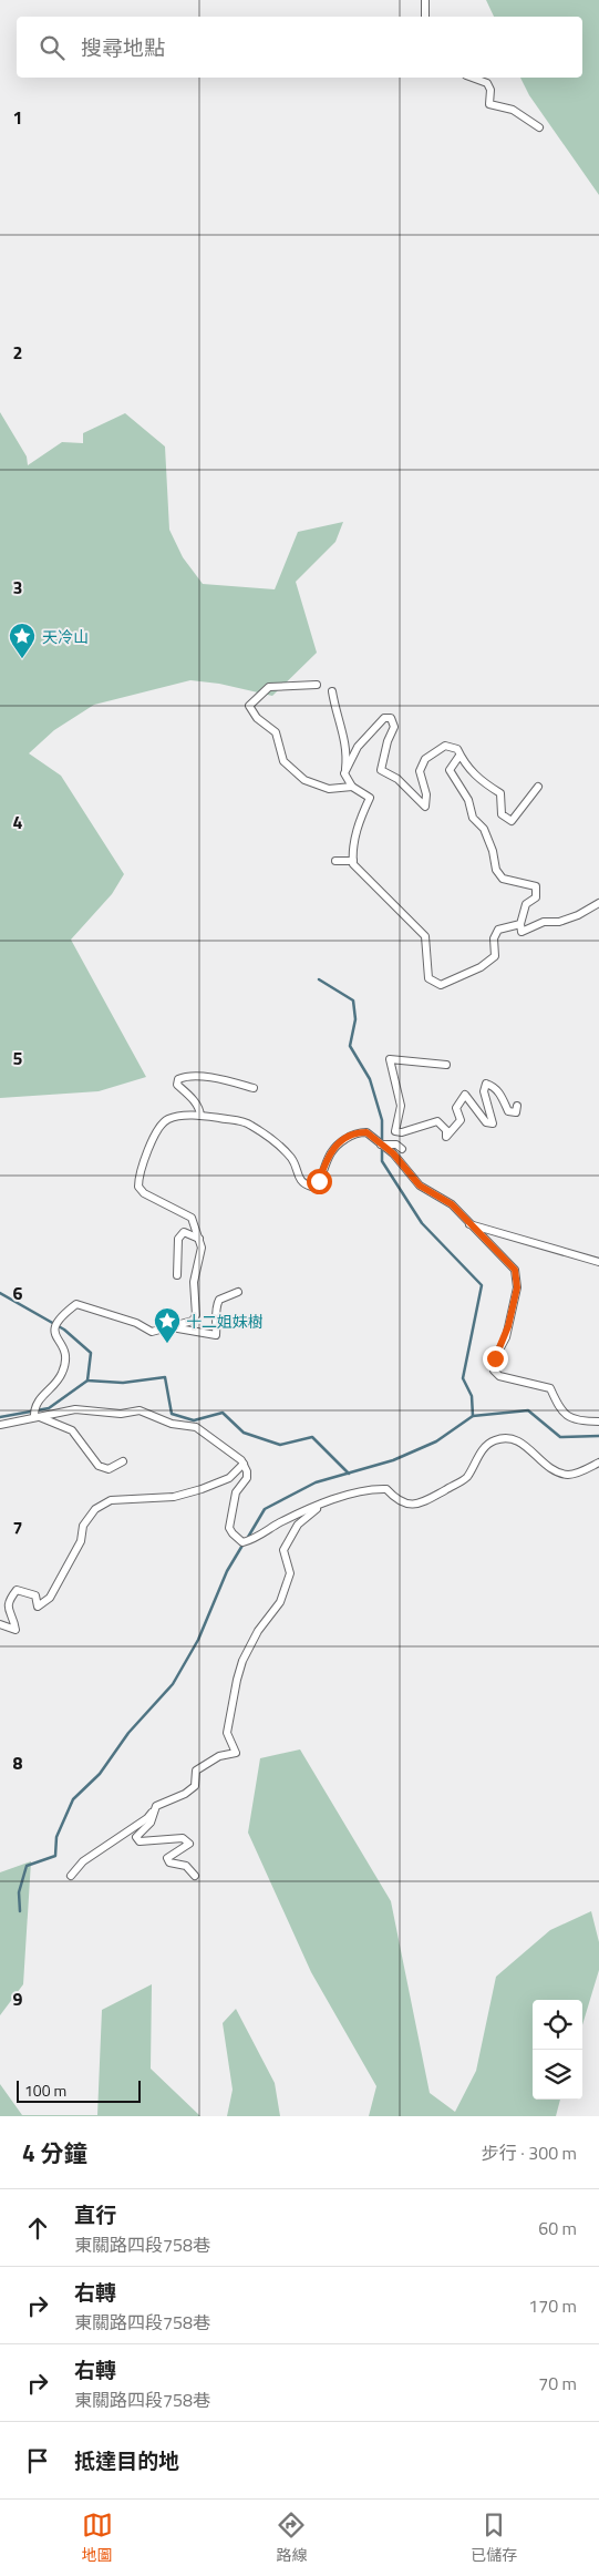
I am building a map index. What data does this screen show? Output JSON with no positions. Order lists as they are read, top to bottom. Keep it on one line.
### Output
{"places":{"place":["天冷山","十二姐妹樹"]},"scale_bar":"100 m","page":{"search":"搜尋地點","scale":"100 m","heading":["4 分鐘","步行 · 300 m"],"list":[["直行","東關路四段758巷","60 m"],["右轉","東關路四段758巷","170 m"],["右轉","東關路四段758巷","70 m"],"抵達目的地"],"nav":["地圖","路線","已儲存"]},"grid":{"rows":["1","2","3","4","5","6","7","8","9"]}}
